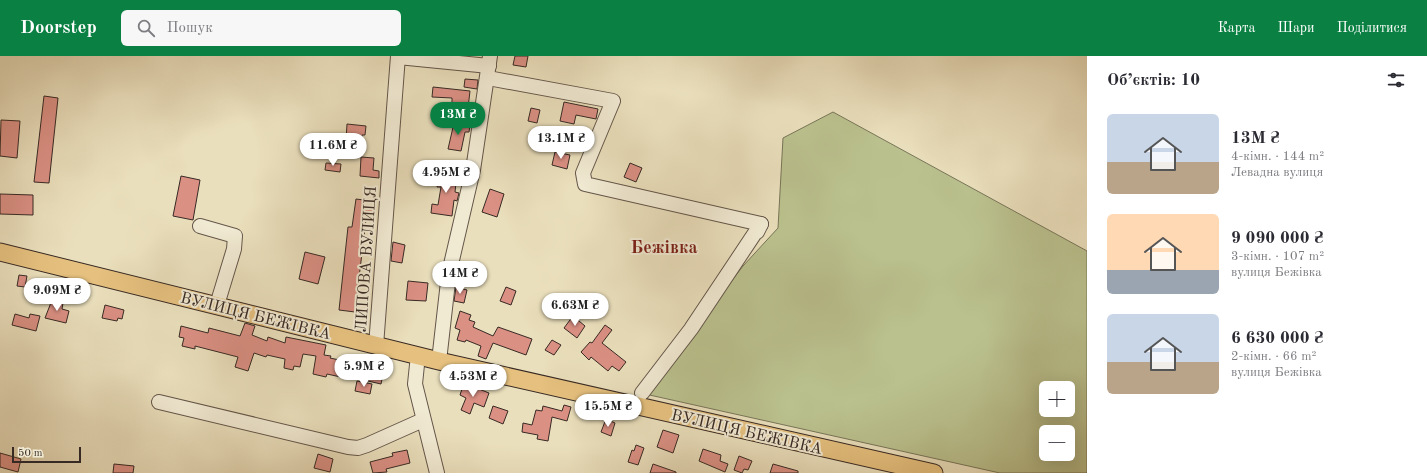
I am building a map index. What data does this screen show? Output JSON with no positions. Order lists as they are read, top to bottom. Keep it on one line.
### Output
{"streets":{"main road":["ВУЛИЦЯ БЕЖІВКА"],"street":["ЛИПОВА ВУЛИЦЯ"]},"crossings":[["ЛИПОВА ВУЛИЦЯ","ВУЛИЦЯ БЕЖІВКА"]],"districts":["Бежівка"],"scale_bar":"50 m","page":{"header":"Doorstep","search":"Пошук","nav":["Карта","Шари","Поділитися"],"heading":"Об’єктів: 10","price":["13M ₴","13.1M ₴","11.6M ₴","4.95M ₴","14M ₴","9.09M ₴","6.63M ₴","5.9M ₴","4.53M ₴","15.5M ₴"],"list":[{"name":"13M ₴","note":"4-кімн. · 144 m² · Левадна вулиця"},{"name":"9 090 000 ₴","note":"3-кімн. · 107 m² · вулиця Бежівка"},{"name":"6 630 000 ₴","note":"2-кімн. · 66 m² · вулиця Бежівка"}],"map_buttons":["+","−"],"scale":"50 m"}}
